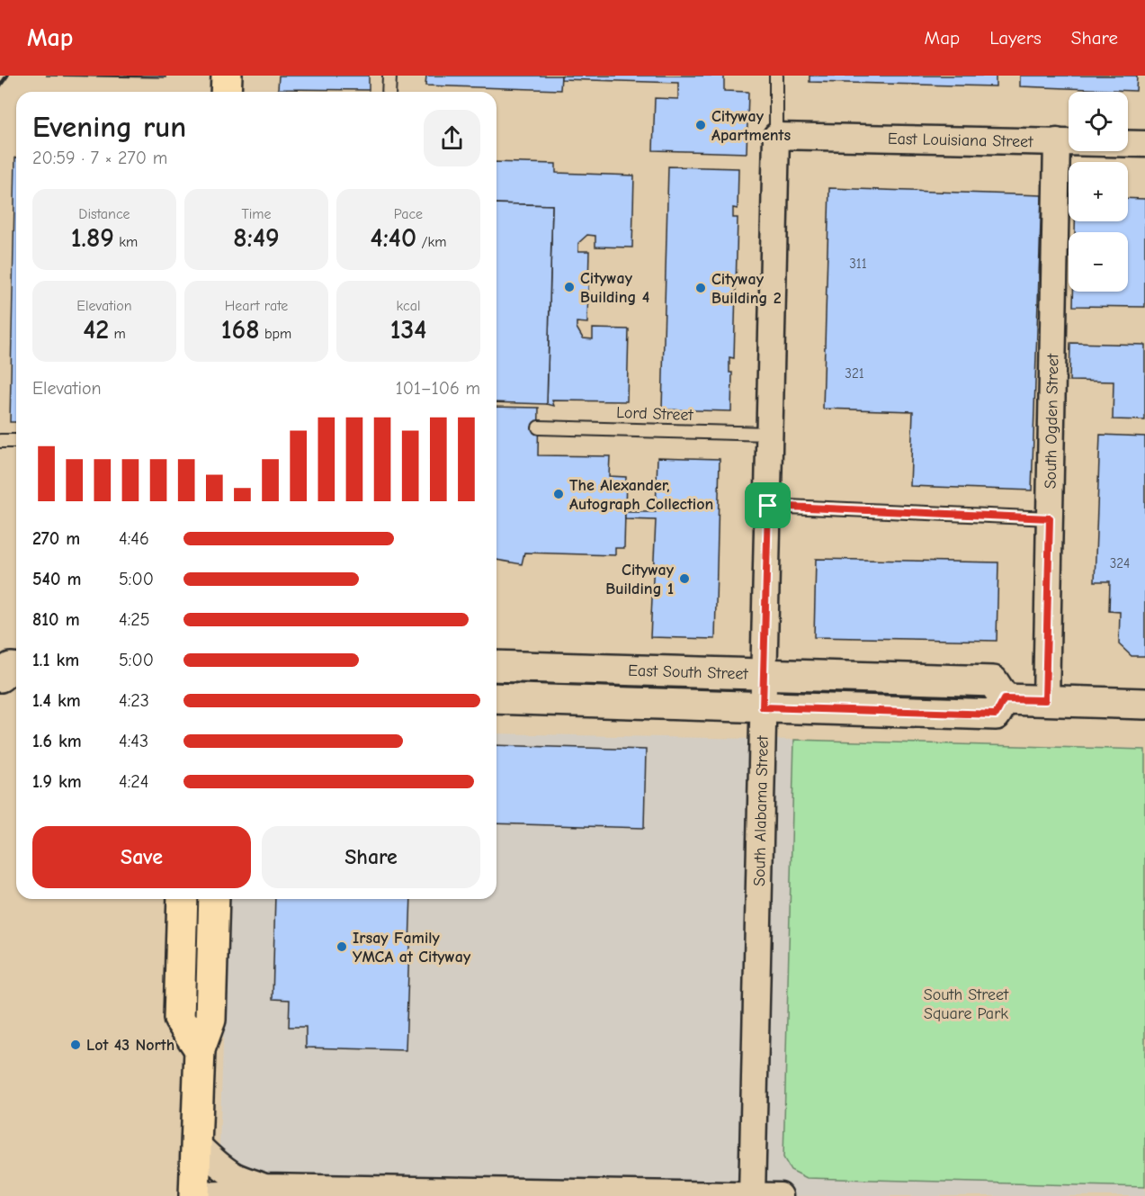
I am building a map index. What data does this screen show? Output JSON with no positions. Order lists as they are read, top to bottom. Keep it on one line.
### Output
{"streets":{"main road":["East South Street"],"street":["East Louisiana Street","South Ogden Street","South Alabama Street"],"lane":["Lord Street"]},"crossings":[["East Louisiana Street","South Ogden Street"],["East Louisiana Street","South Alabama Street"],["Lord Street","South Alabama Street"],["East South Street","South Alabama Street"]],"parks":["South Street Square Park"],"places":["Cityway Apartments","Cityway Building 4","Cityway Building 2","The Alexander, Autograph Collection","Cityway Building 1","Irsay Family YMCA at Cityway","Lot 43 North"],"house_numbers":["311","321","324"],"page":{"header":"Map","nav":["Map","Layers","Share"],"map_buttons":["+","−"],"heading":["Evening run","20:59 · 7 × 270 m"],"stats":[["Distance","1.89 km"],["Time","8:49"],["Pace","4:40 /km"],["Elevation","42 m"],["Heart rate","168 bpm"],["kcal","134"]],"chart":["Elevation","101–106 m"],"list":[{"name":"270 m","note":"4:46"},{"name":"540 m","note":"5:00"},{"name":"810 m","note":"4:25"},{"name":"1.1 km","note":"5:00"},{"name":"1.4 km","note":"4:23"},{"name":"1.6 km","note":"4:43"},{"name":"1.9 km","note":"4:24"}],"buttons":["Save","Share"]}}
